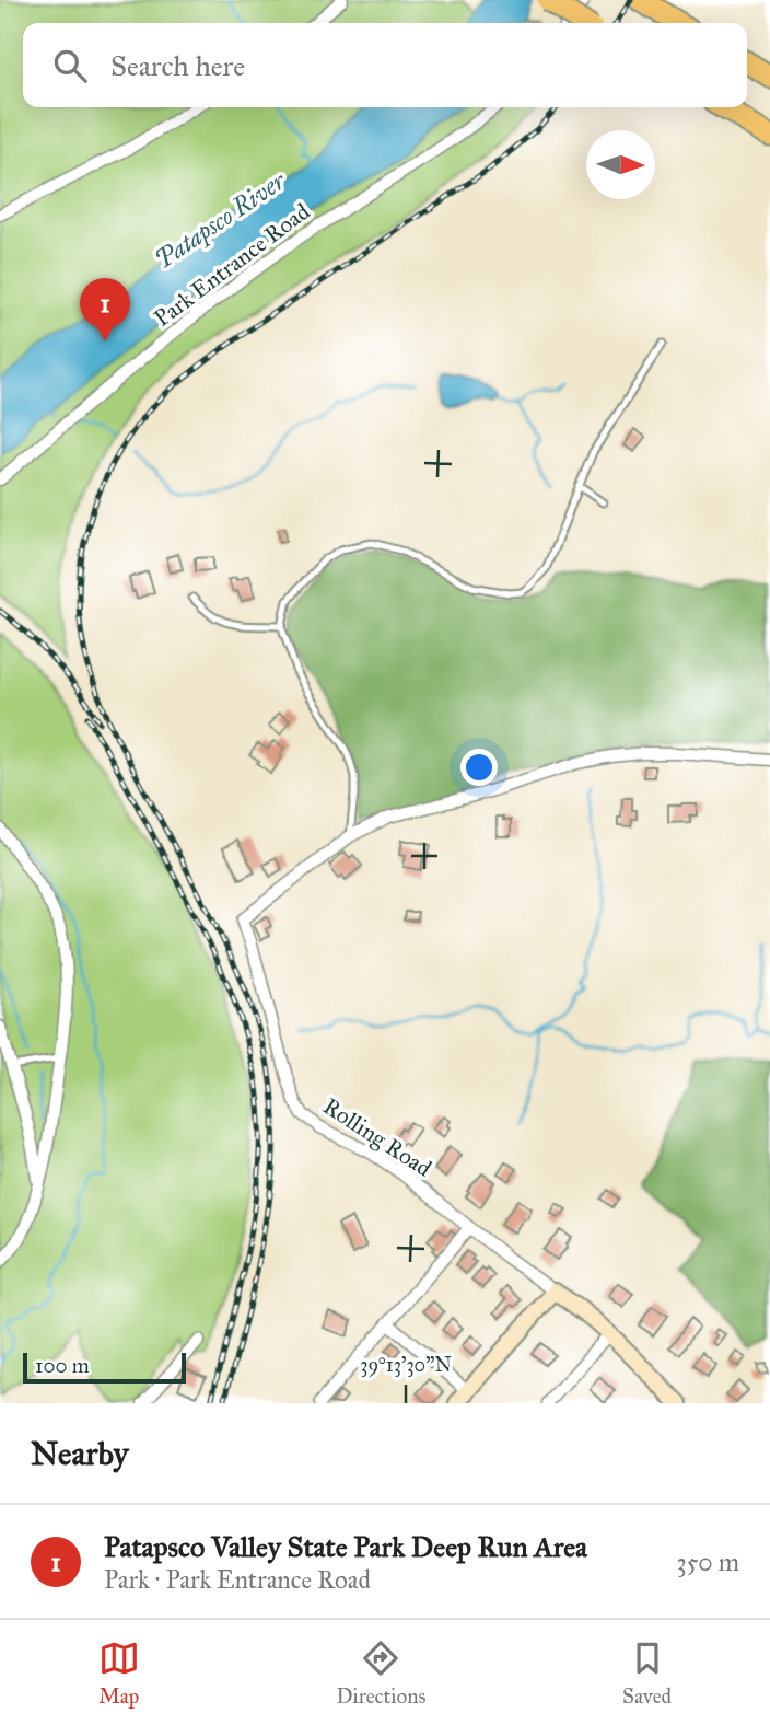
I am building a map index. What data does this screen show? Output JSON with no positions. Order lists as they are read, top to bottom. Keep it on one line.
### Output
{"streets":{"street":["Park Entrance Road","Rolling Road"]},"water":["Patapsco River"],"scale_bar":"100 m","north":"right","page":{"search":"Search here","pins":"1","scale":"100 m","heading":"Nearby","list":[{"mark":"1","name":"Patapsco Valley State Park Deep Run Area","note":"Park · Park Entrance Road","value":"350 m"}],"nav":["Map","Directions","Saved"]},"coordinates":["39°13'30\"N"]}
